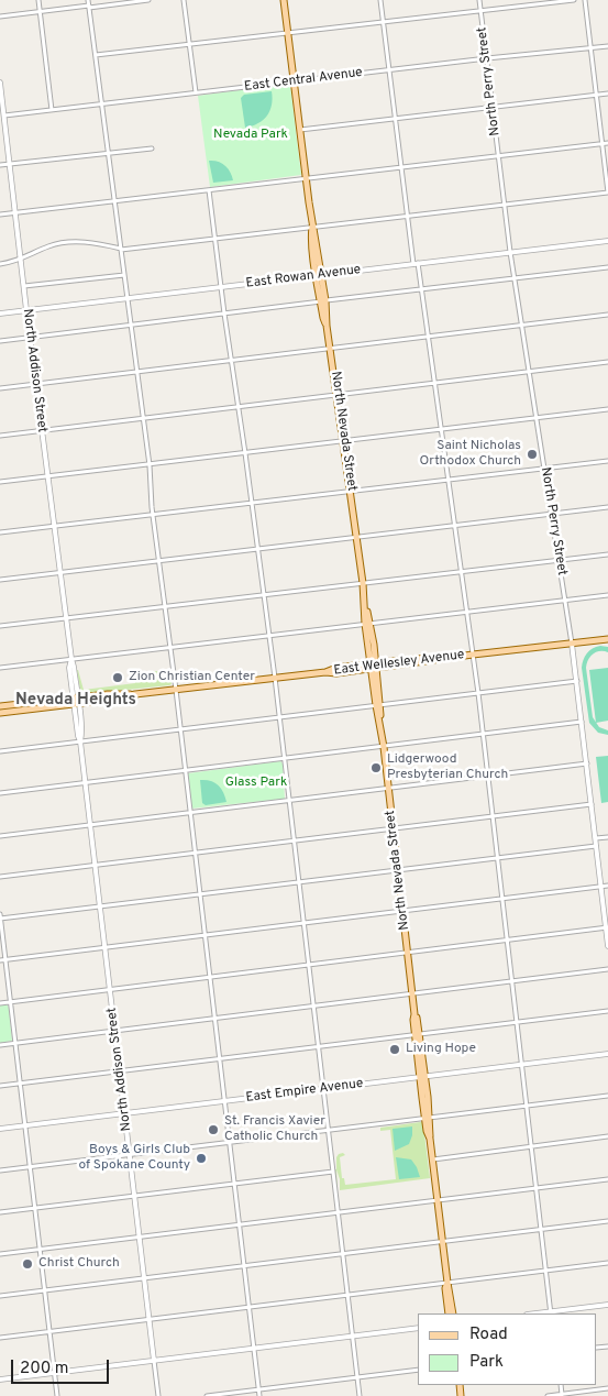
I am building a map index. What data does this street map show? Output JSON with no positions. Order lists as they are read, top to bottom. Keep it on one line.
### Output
{"streets":{"main road":["North Nevada Street","East Wellesley Avenue"],"street":["East Central Avenue","North Perry Street","East Rowan Avenue","North Addison Street","East Empire Avenue"]},"crossings":[["East Central Avenue","North Perry Street"],["East Central Avenue","North Addison Street"],["East Central Avenue","North Nevada Street"],["North Perry Street","East Rowan Avenue"],["North Perry Street","East Wellesley Avenue"],["East Rowan Avenue","North Addison Street"],["East Rowan Avenue","North Nevada Street"],["North Addison Street","East Wellesley Avenue"],["North Addison Street","East Empire Avenue"],["North Nevada Street","East Wellesley Avenue"],["North Nevada Street","East Empire Avenue"]],"districts":["Nevada Heights"],"parks":["Nevada Park","Glass Park"],"places":["Saint Nicholas Orthodox Church","Zion Christian Center","Lidgerwood Presbyterian Church","Living Hope","St. Francis Xavier Catholic Church","Boys & Girls Club of Spokane County","Christ Church"],"legend":["Road","Park"],"scale_bar":"200 m"}
